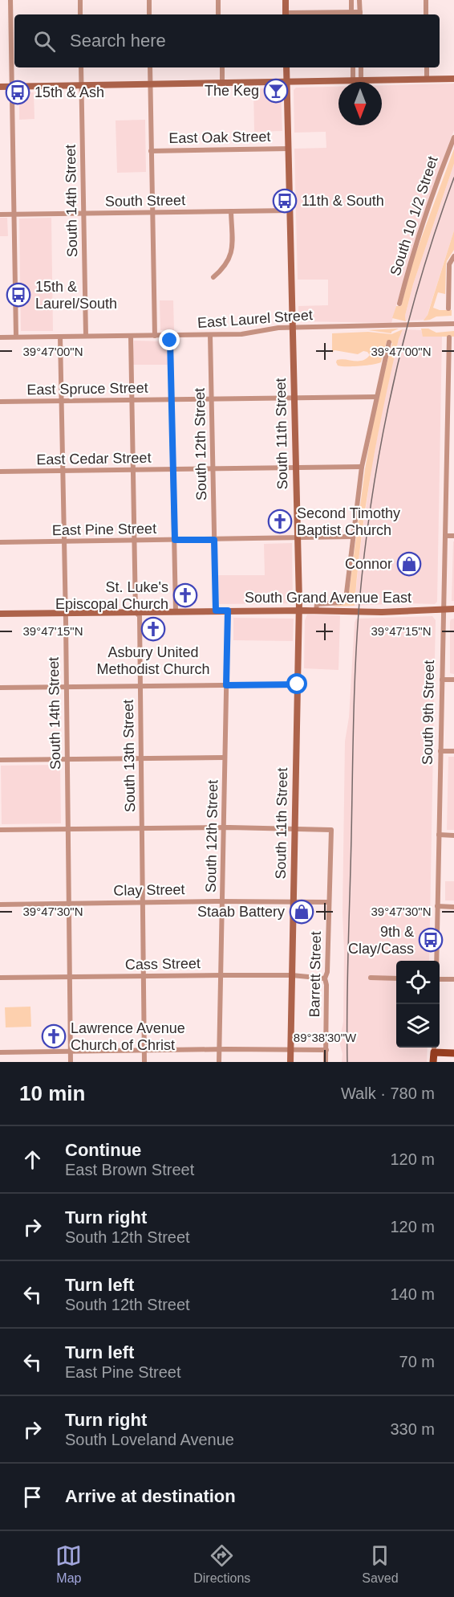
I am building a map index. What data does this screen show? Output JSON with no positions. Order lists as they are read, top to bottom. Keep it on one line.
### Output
{"streets":{"street":["East Oak Street","South 14th Street","South Street","South 10 1/2 Street","East Laurel Street","East Spruce Street","South 11th Street","South 12th Street","East Cedar Street","East Pine Street","South Grand Avenue East","South 9th Street","South 13th Street","Clay Street","Cass Street","Barrett Street"]},"crossings":[["East Oak Street","South 11th Street"],["South 14th Street","South Street"],["South 14th Street","East Laurel Street"],["South 14th Street","East Spruce Street"],["South 14th Street","East Cedar Street"],["South 14th Street","East Pine Street"],["South 14th Street","South Grand Avenue East"],["South 14th Street","Clay Street"],["South 14th Street","Cass Street"],["South Street","South 11th Street"],["East Laurel Street","South 11th Street"],["East Laurel Street","South 12th Street"],["East Laurel Street","South 13th Street"],["East Spruce Street","South 11th Street"],["East Spruce Street","South 12th Street"],["East Spruce Street","South 13th Street"],["South 11th Street","East Cedar Street"],["South 11th Street","East Pine Street"],["South 11th Street","South Grand Avenue East"],["South 11th Street","Clay Street"],["South 11th Street","Cass Street"],["South 11th Street","Barrett Street"],["South 12th Street","East Cedar Street"],["South 12th Street","East Pine Street"],["South 12th Street","South Grand Avenue East"],["South 12th Street","Clay Street"],["South 12th Street","Cass Street"],["East Cedar Street","South 13th Street"],["East Pine Street","South 13th Street"],["South Grand Avenue East","South 9th Street"],["South Grand Avenue East","South 13th Street"],["South 13th Street","Clay Street"],["South 13th Street","Cass Street"],["Clay Street","Barrett Street"],["Cass Street","Barrett Street"]],"places":{"bar":["The Keg"],"bus stop":["15th & Ash","11th & South","15th & Laurel/South","9th & Clay/Cass"],"church":["Second Timothy Baptist Church","St. Luke's Episcopal Church","Asbury United Methodist Church","Lawrence Avenue Church of Christ"],"shop":["Connor","Staab Battery"]},"north":"bottom","page":{"search":"Search here","heading":["10 min","Walk · 780 m"],"list":[["Continue","East Brown Street","120 m"],["Turn right","South 12th Street","120 m"],["Turn left","South 12th Street","140 m"],["Turn left","East Pine Street","70 m"],["Turn right","South Loveland Avenue","330 m"],"Arrive at destination"],"nav":["Map","Directions","Saved"]},"coordinates":["39°47'00\"N","39°47'15\"N","39°47'30\"N","89°38'30\"W"]}
